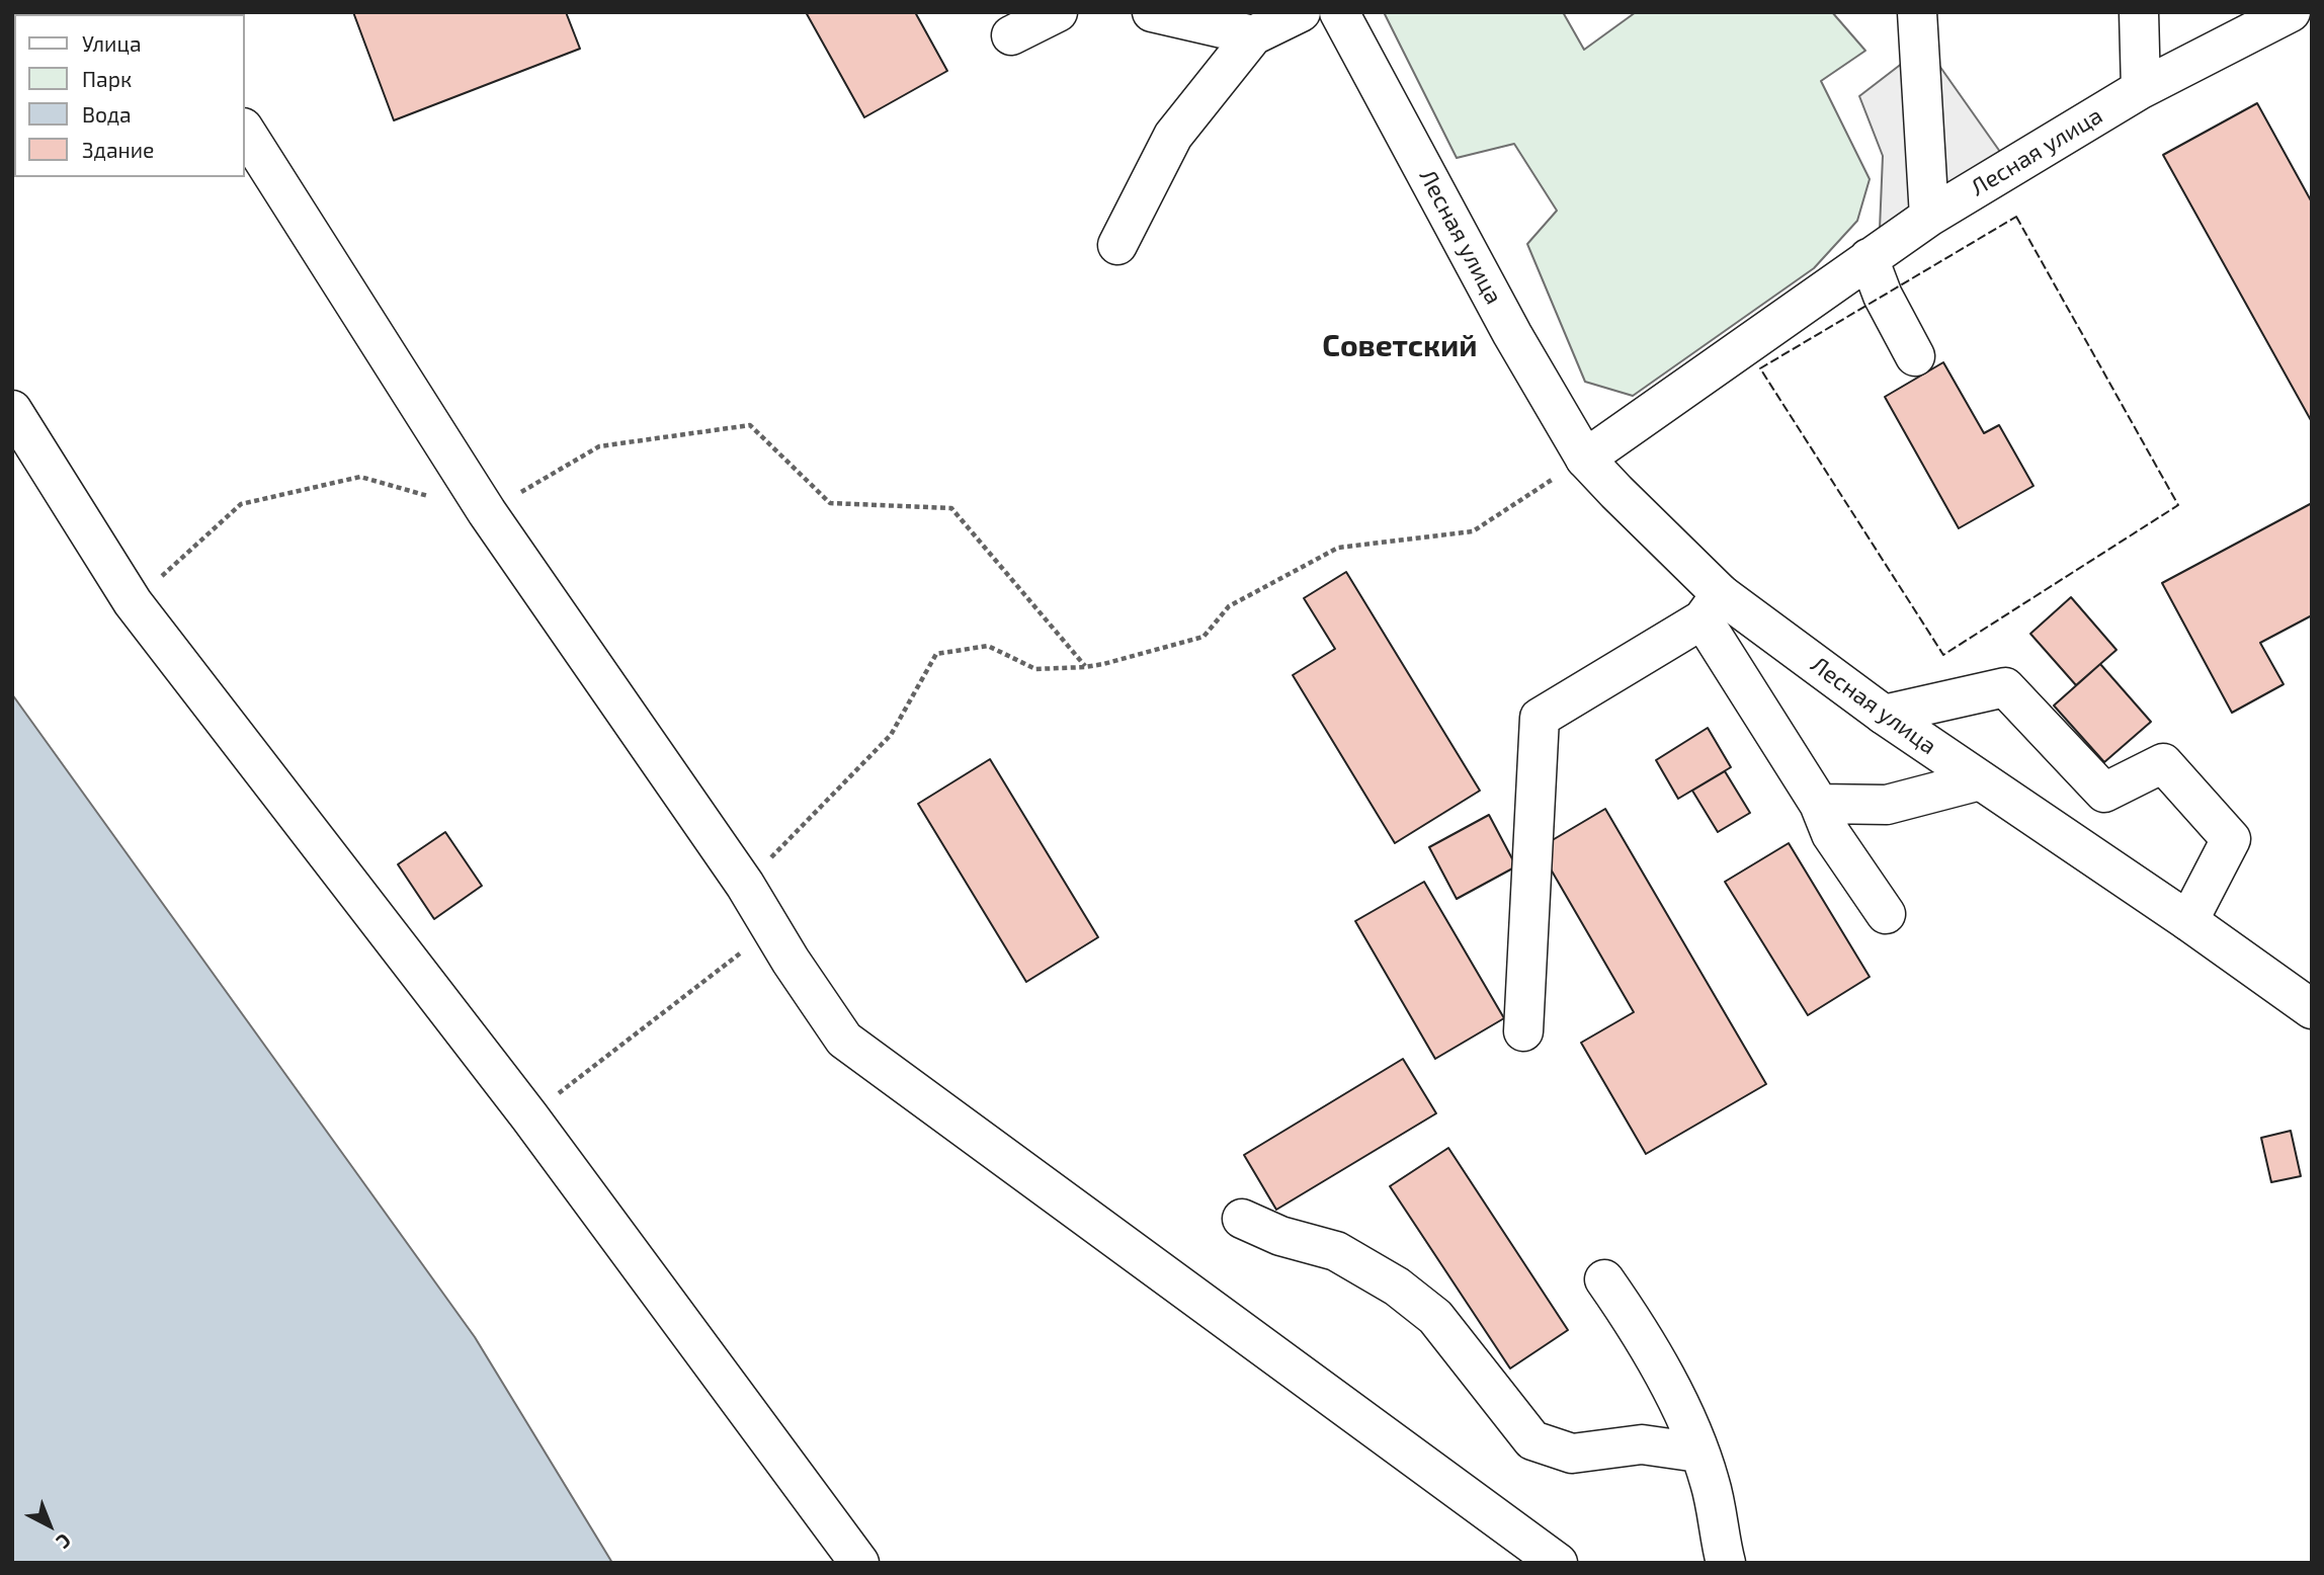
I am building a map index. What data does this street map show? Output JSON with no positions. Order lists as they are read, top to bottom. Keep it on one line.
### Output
{"streets":{"main road":["Лесная улица"]},"districts":["Советский"],"legend":["Улица","Парк","Вода","Здание"],"north":"bottom right"}
